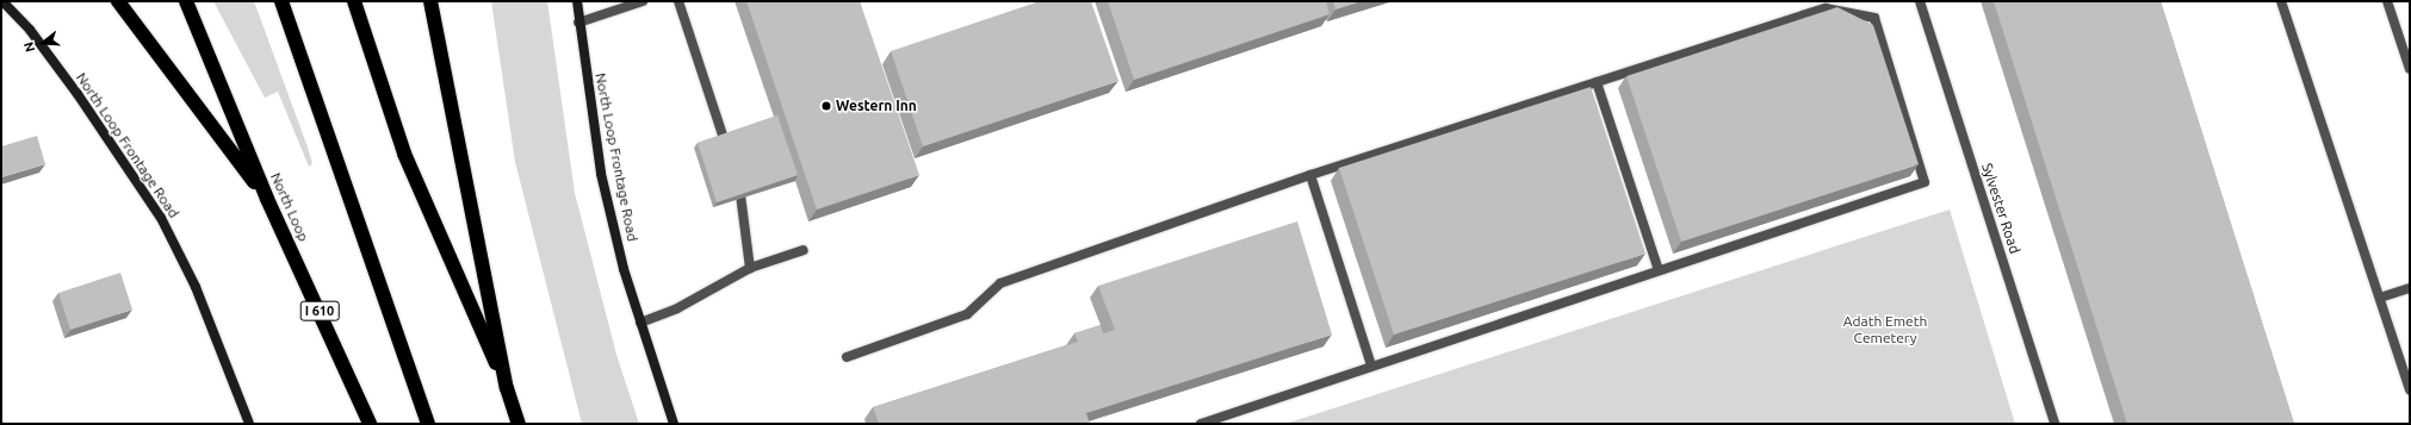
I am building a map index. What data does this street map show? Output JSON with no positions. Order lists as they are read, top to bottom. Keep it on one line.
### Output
{"streets":{"highway":["North Loop","I 610"],"main road":["North Loop Frontage Road"],"street":["Sylvester Road"]},"parks":["Adath Emeth Cemetery"],"places":["Western Inn"],"north":"left"}
